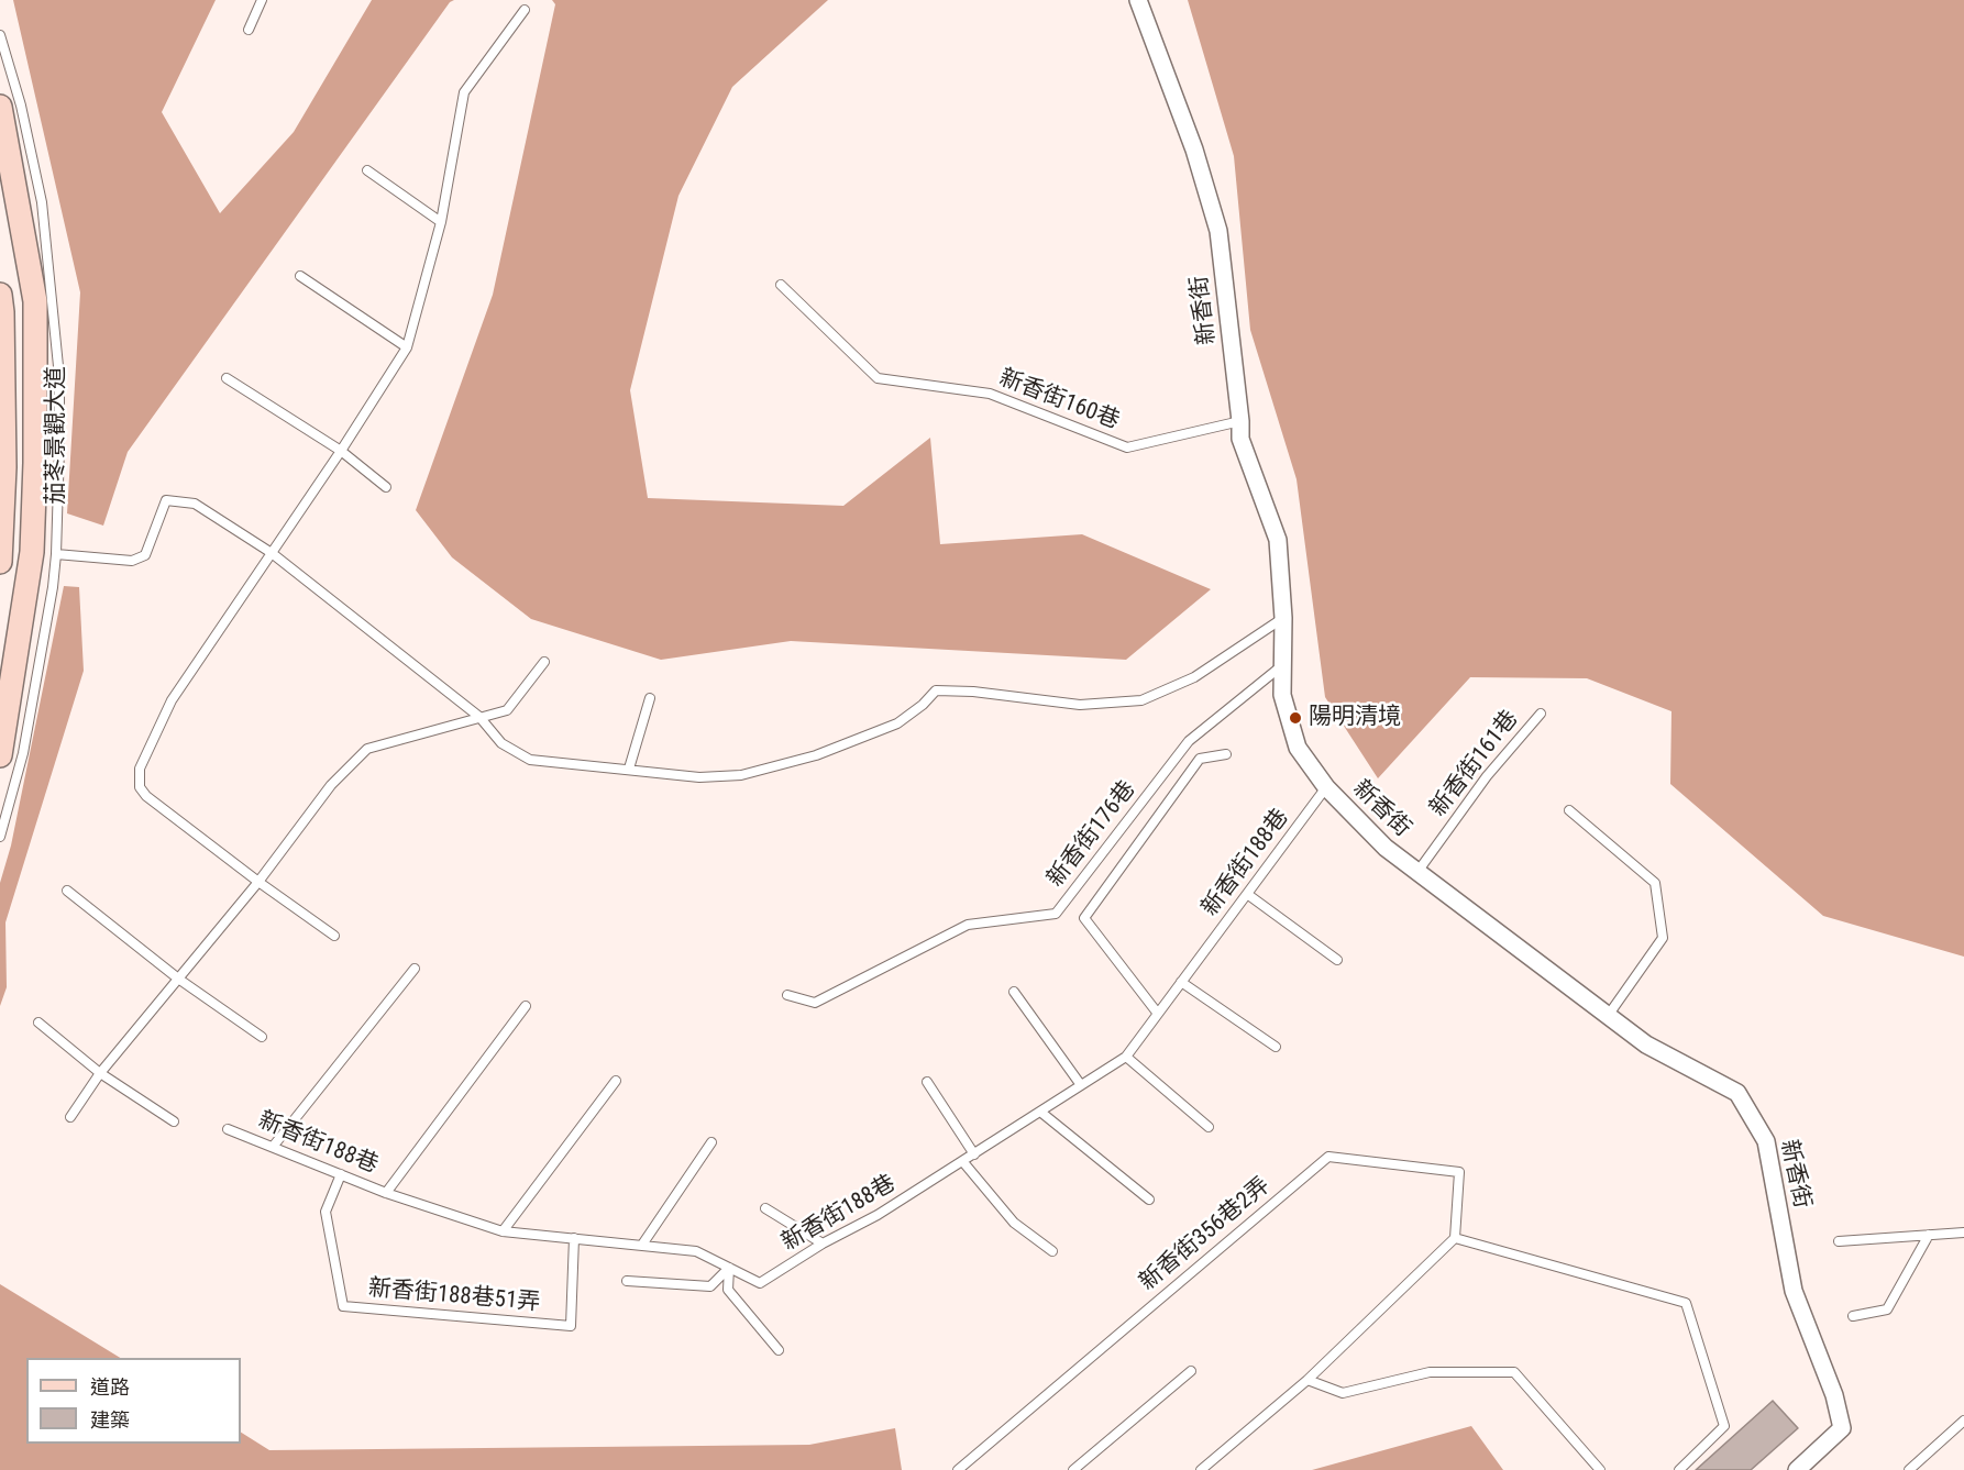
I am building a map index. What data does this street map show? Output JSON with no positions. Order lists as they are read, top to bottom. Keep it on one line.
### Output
{"streets":{"street":["新香街","茄苳景觀大道"],"lane":["新香街160巷","新香街161巷","新香街176巷","新香街188巷","新香街356巷2弄","新香街188巷51弄"]},"crossings":[["新香街","新香街160巷"],["新香街","新香街161巷"],["新香街","新香街176巷"],["新香街","新香街188巷"],["新香街188巷","新香街188巷51弄"]],"places":["陽明清境"],"legend":["道路","建築"]}
